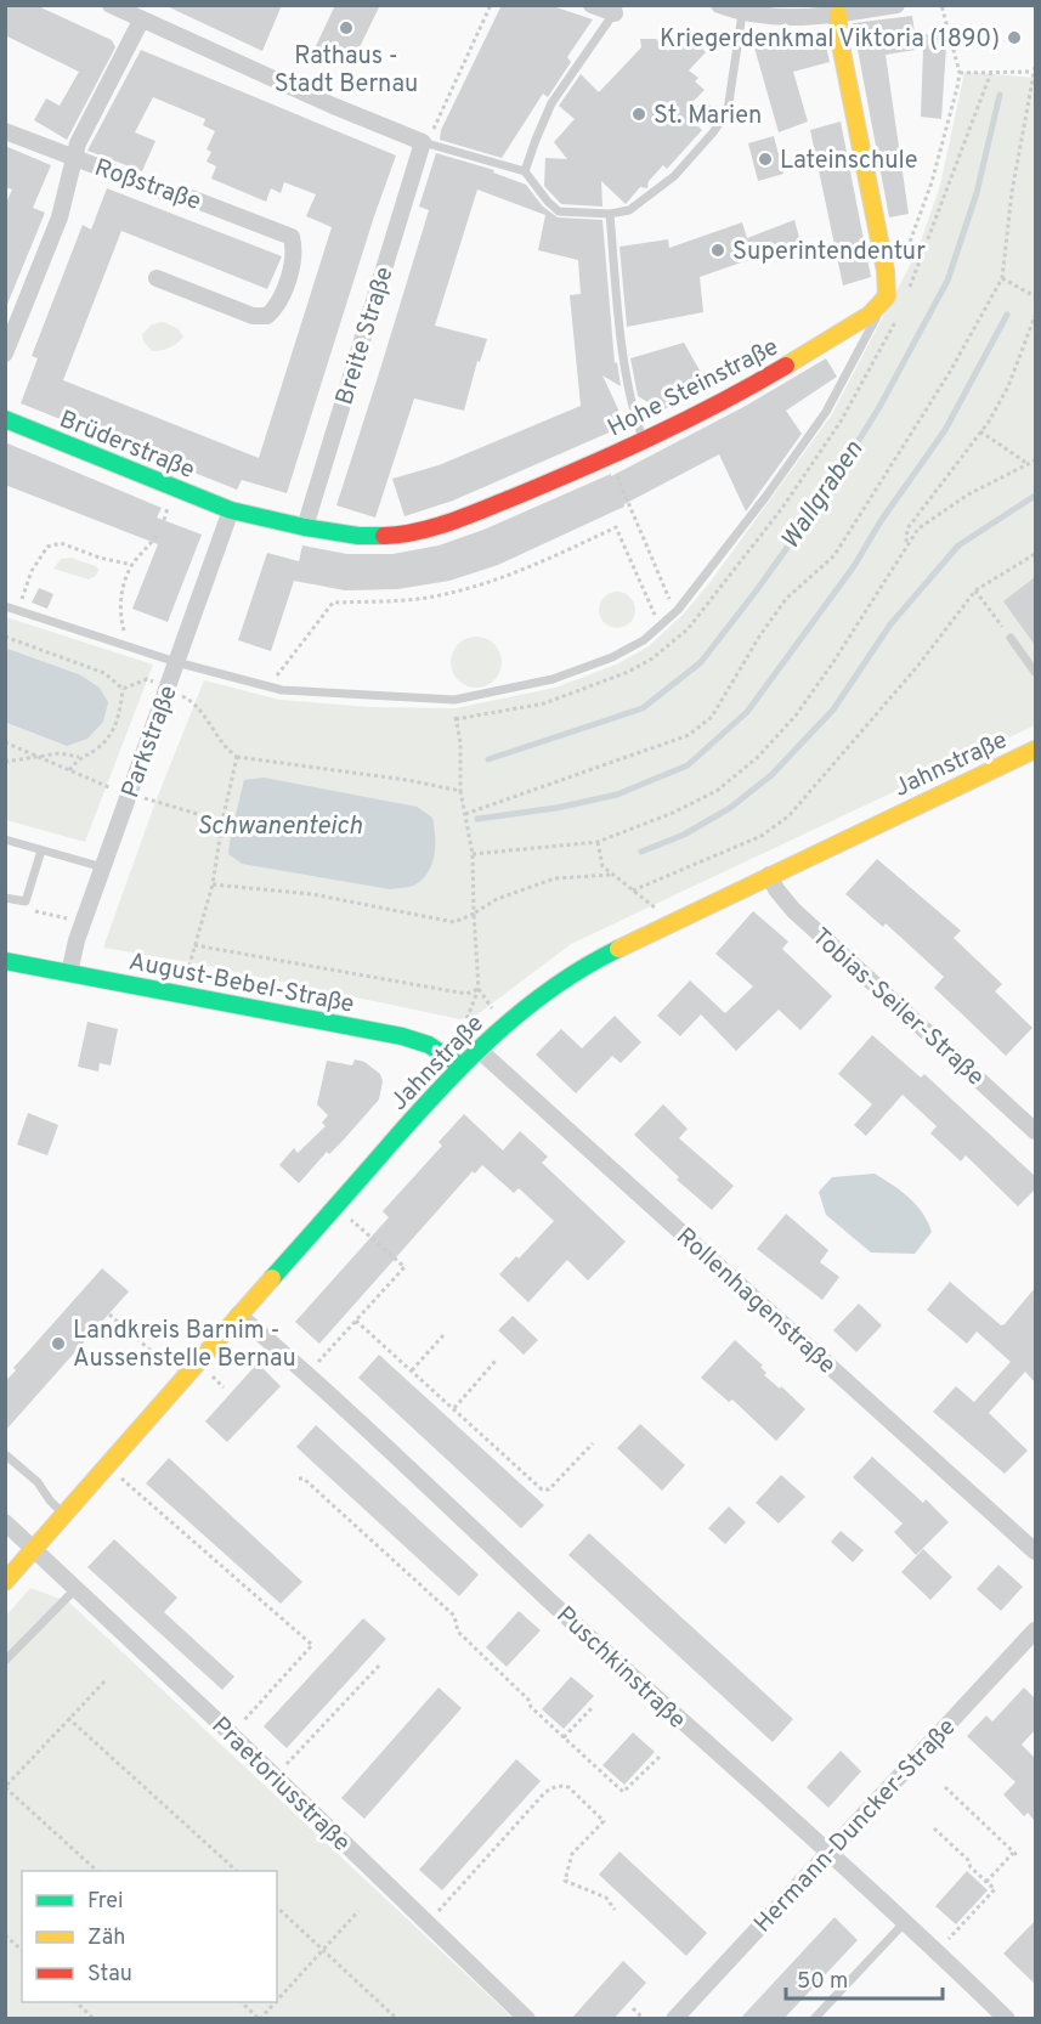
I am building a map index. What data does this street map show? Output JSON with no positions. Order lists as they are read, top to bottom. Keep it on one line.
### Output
{"streets":{"main road":["Hohe Steinstraße","Brüderstraße","Jahnstraße","August-Bebel-Straße"],"street":["Roßstraße","Breite Straße","Parkstraße","Tobias-Seiler-Straße","Rollenhagenstraße","Puschkinstraße","Praetoriusstraße","Hermann-Duncker-Straße"]},"crossings":[["Breite Straße","Hohe Steinstraße"],["Hohe Steinstraße","Brüderstraße"],["Hohe Steinstraße","Parkstraße"],["Brüderstraße","Parkstraße"],["Parkstraße","August-Bebel-Straße"],["Jahnstraße","August-Bebel-Straße"],["Jahnstraße","Tobias-Seiler-Straße"],["Jahnstraße","Rollenhagenstraße"],["Jahnstraße","Puschkinstraße"],["Jahnstraße","Praetoriusstraße"],["Puschkinstraße","Hermann-Duncker-Straße"]],"water":["Wallgraben","Schwanenteich"],"places":["Rathaus - Stadt Bernau","Kriegerdenkmal Viktoria (1890)","St. Marien","Lateinschule","Superintendentur","Landkreis Barnim - Aussenstelle Bernau"],"legend":["Frei","Zäh","Stau"],"scale_bar":"50 m"}
